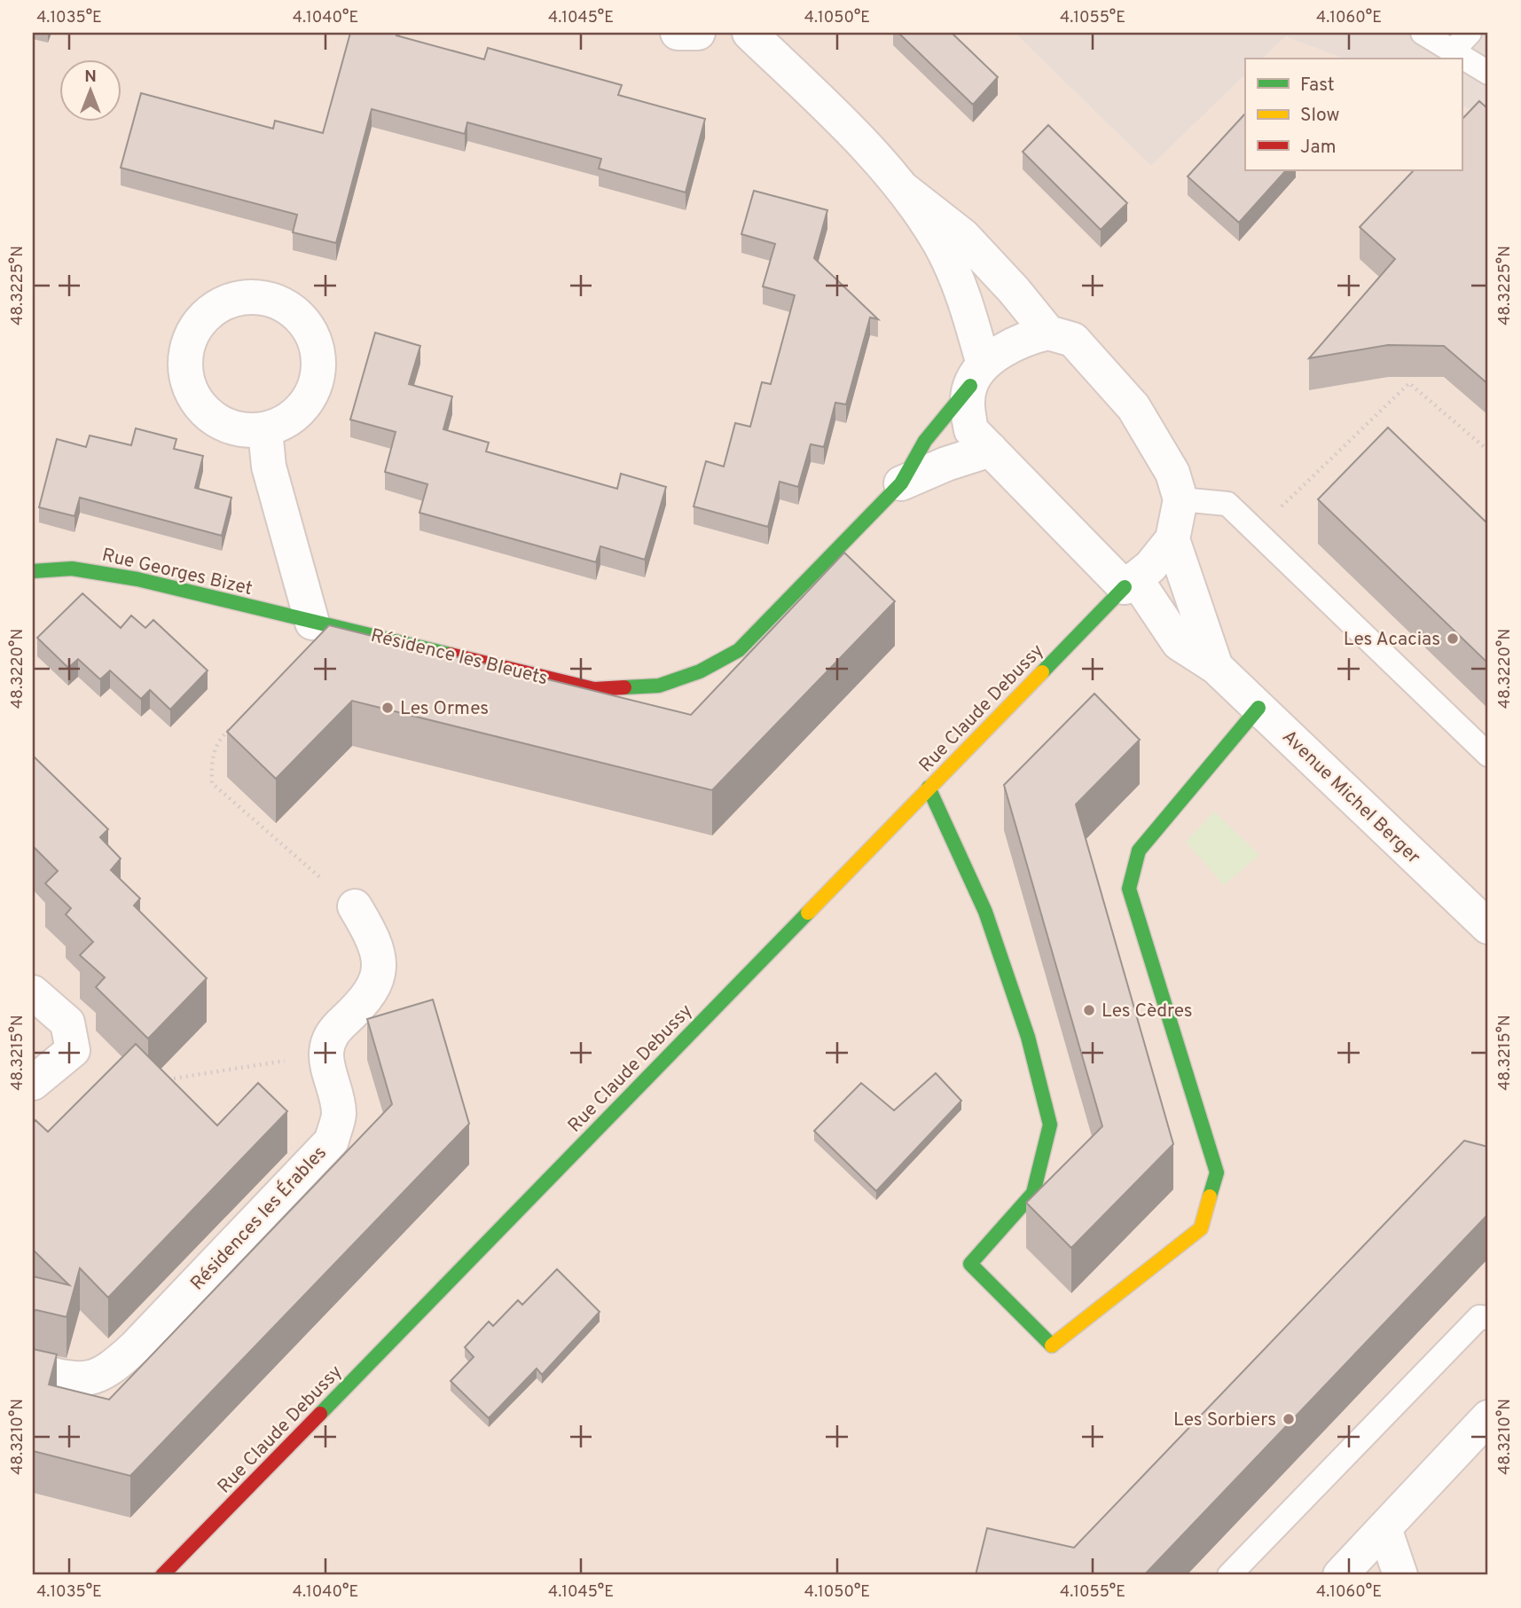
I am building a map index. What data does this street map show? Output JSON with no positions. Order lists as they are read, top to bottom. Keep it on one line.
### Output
{"streets":{"street":["Rue Georges Bizet","Résidence les Bleuets","Rue Claude Debussy","Avenue Michel Berger","Résidences les Érables"]},"crossings":[["Rue Georges Bizet","Résidence les Bleuets"],["Résidence les Bleuets","Avenue Michel Berger"],["Rue Claude Debussy","Avenue Michel Berger"]],"places":["Les Acacias","Les Ormes","Les Cèdres","Les Sorbiers"],"legend":["Fast","Slow","Jam"],"north":"top","coordinates":["4.1035°E","4.1040°E","4.1045°E","4.1050°E","4.1055°E","4.1060°E","48.3225°N","48.3220°N","48.3215°N","48.3210°N"]}
